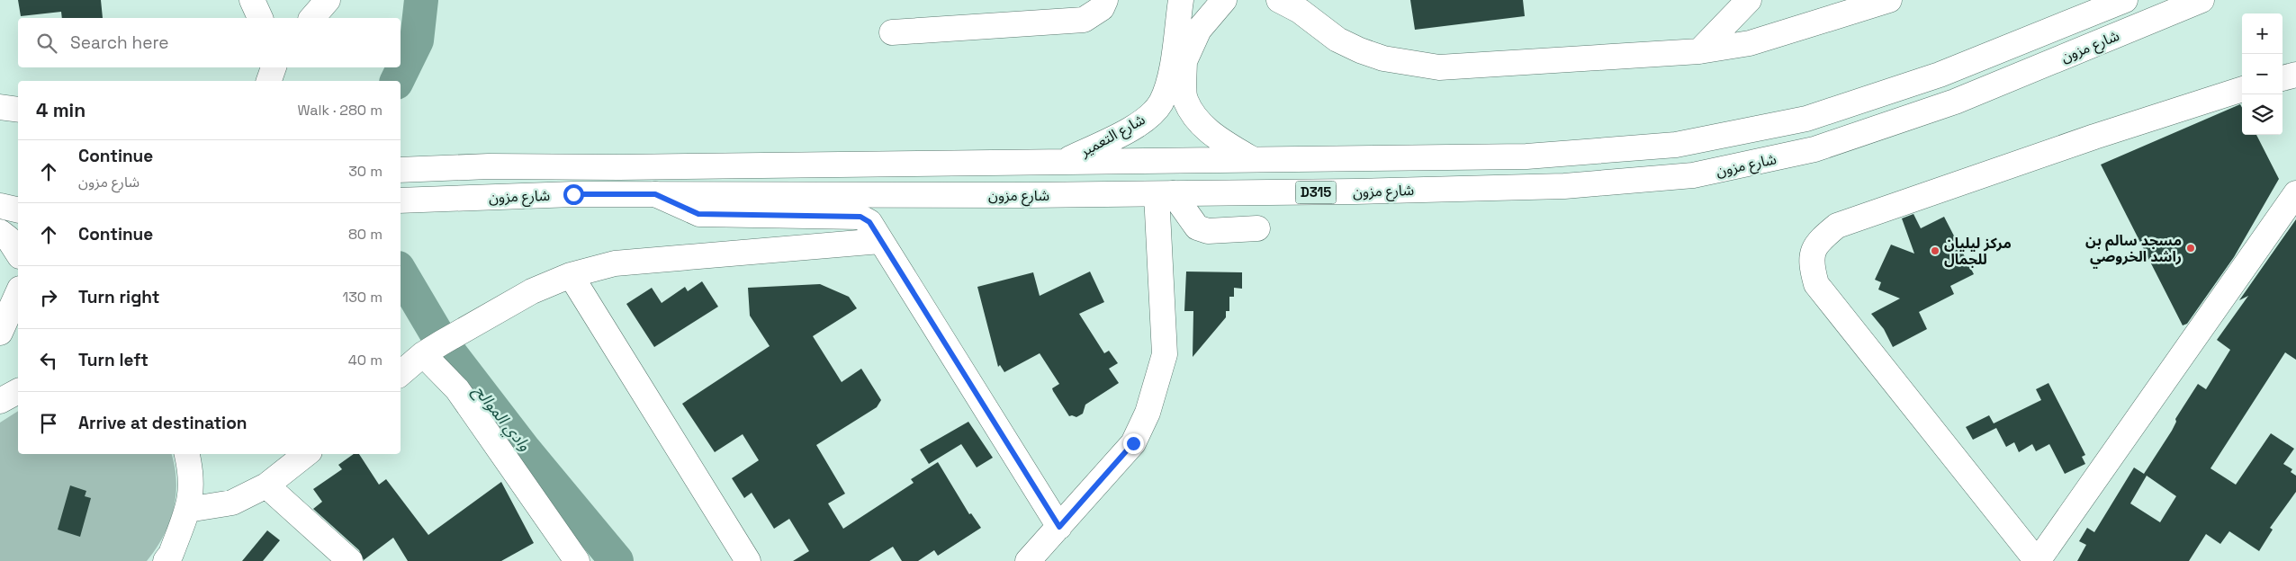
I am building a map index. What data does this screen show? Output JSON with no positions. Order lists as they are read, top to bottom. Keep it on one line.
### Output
{"streets":{"street":["شارع مزون","شارع التعمير","D315"]},"crossings":[["شارع مزون","شارع التعمير"]],"water":["وادي الموالح"],"places":["مسجد سالم بن راشد الخروصي","مركز ليليان للجمال"],"page":{"map_buttons":["+","−"],"search":"Search here","heading":["4 min","Walk · 280 m"],"list":[["Continue","شارع مزون","30 m"],["Continue","80 m"],["Turn right","130 m"],["Turn left","40 m"],"Arrive at destination"]}}
